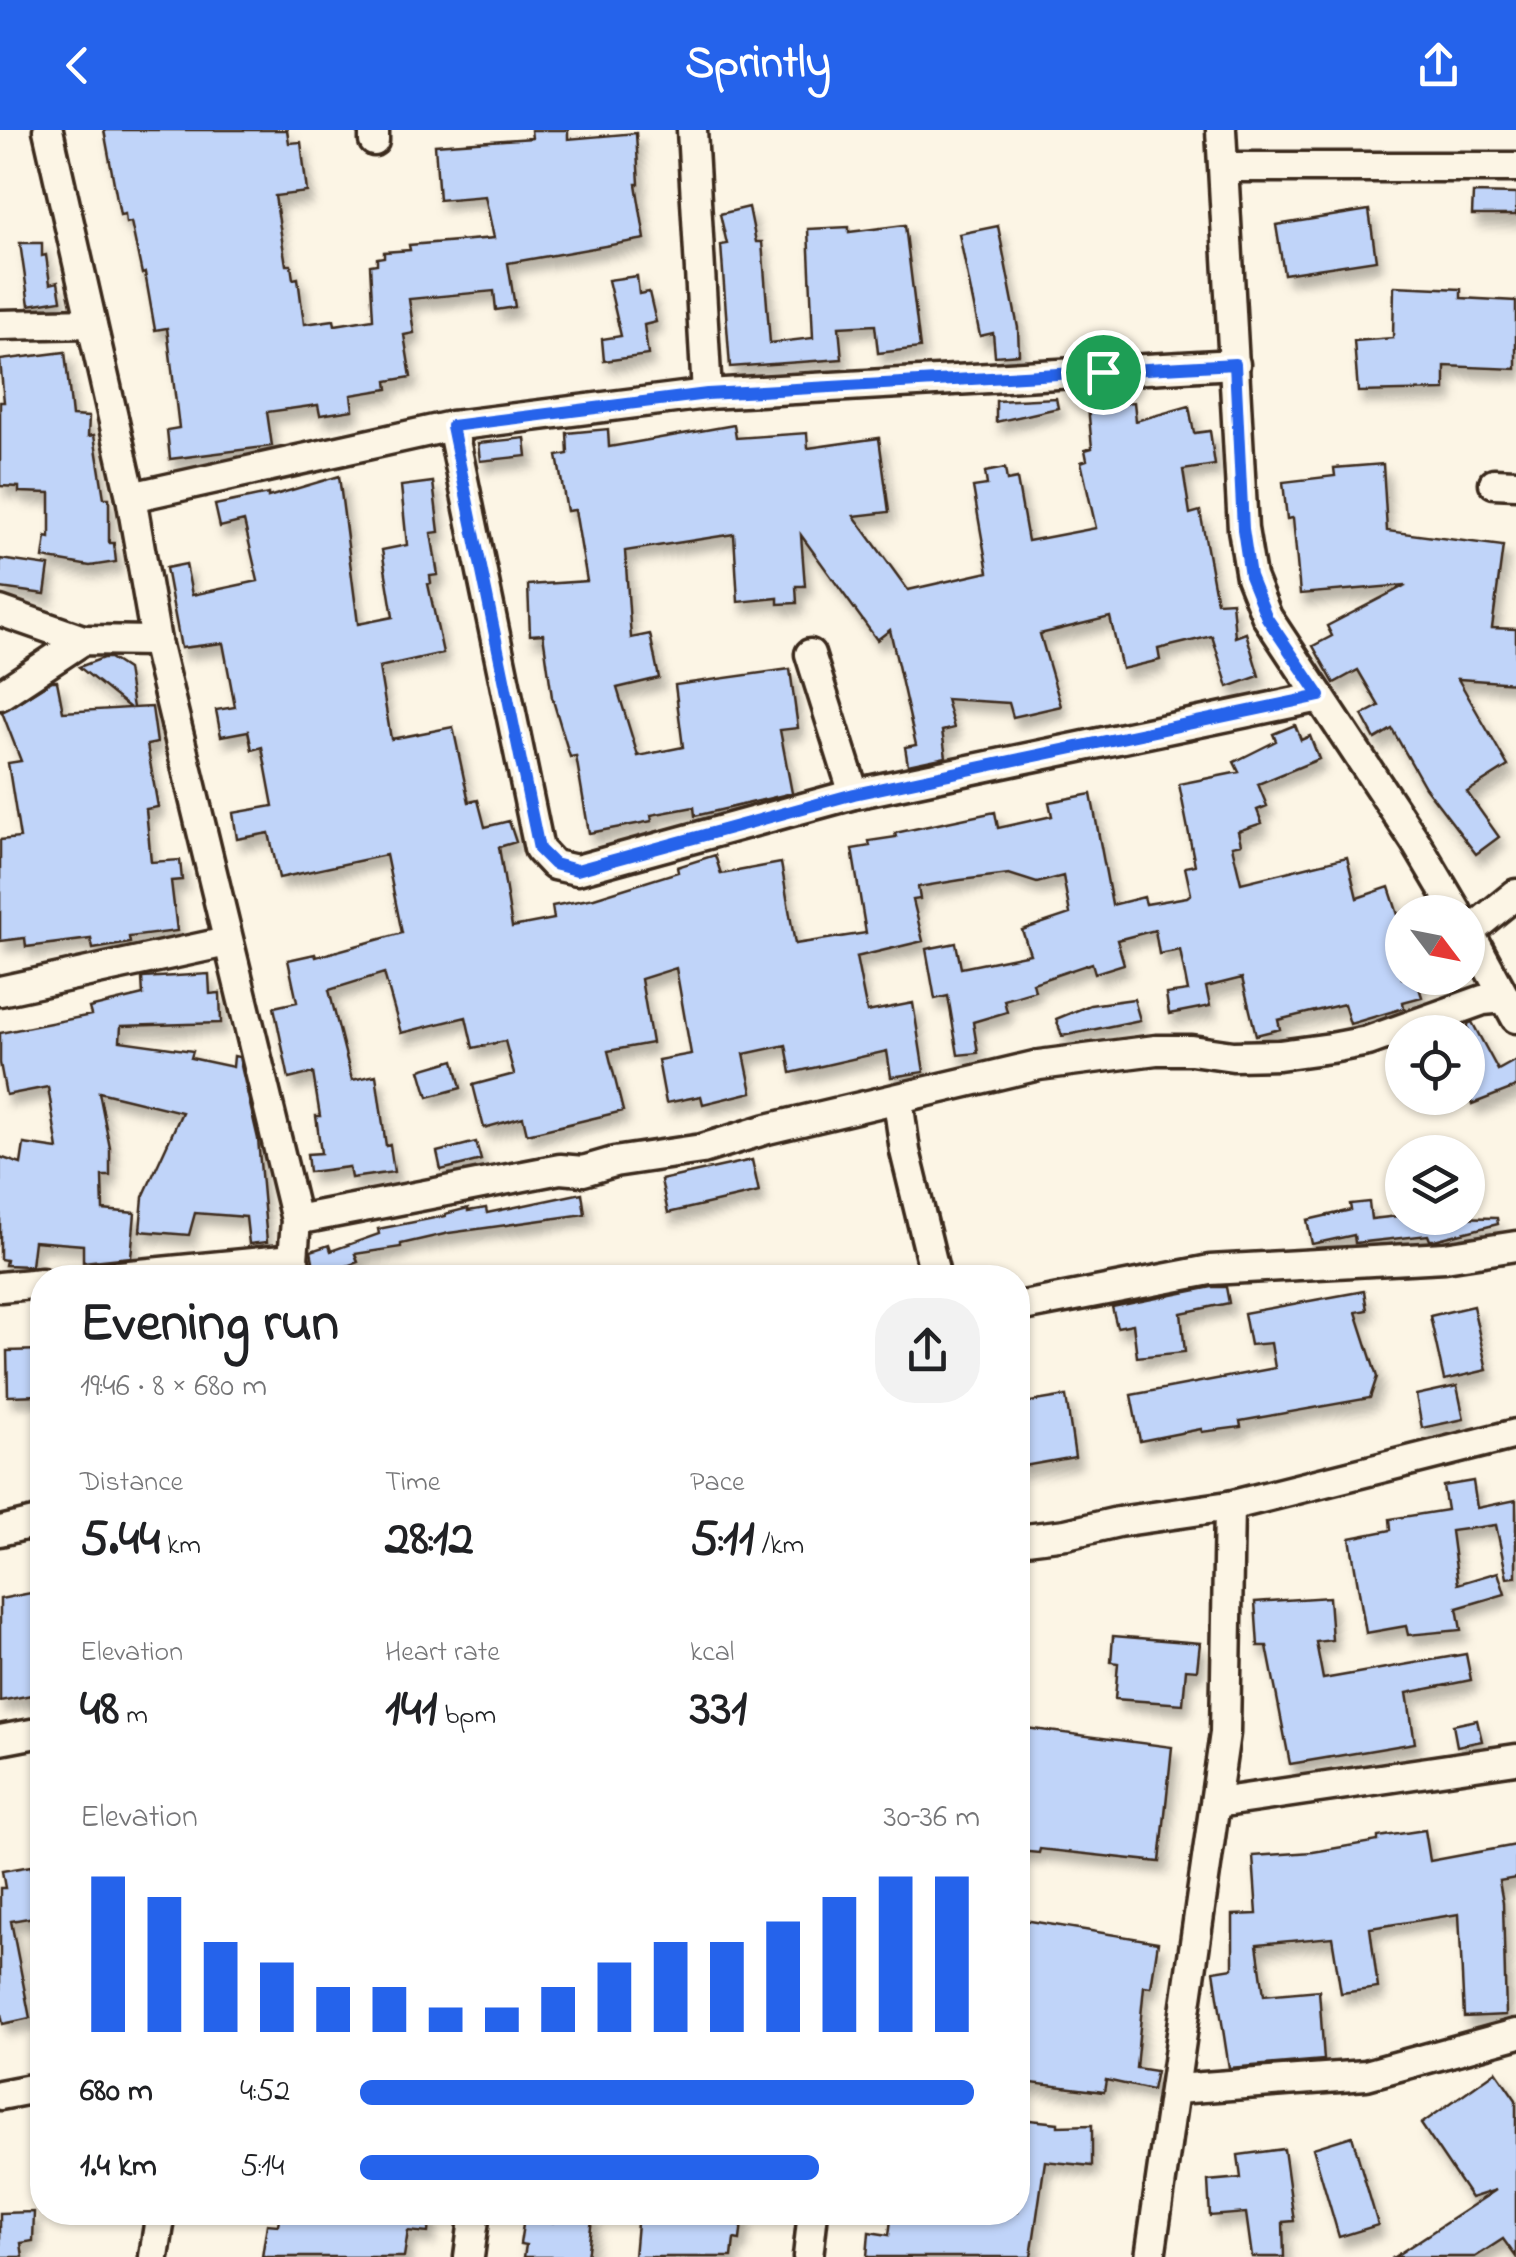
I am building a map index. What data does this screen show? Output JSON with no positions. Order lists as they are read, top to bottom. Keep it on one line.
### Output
{"north":"bottom right","page":{"header":"Sprintly","heading":["Evening run","19:46 · 8 × 680 m"],"stats":[["Distance","5.44 km"],["Time","28:12"],["Pace","5:11 /km"],["Elevation","48 m"],["Heart rate","141 bpm"],["kcal","331"]],"chart":["Elevation","30–36 m"],"list":[{"name":"680 m","note":"4:52"},{"name":"1.4 km","note":"5:14"}]}}
